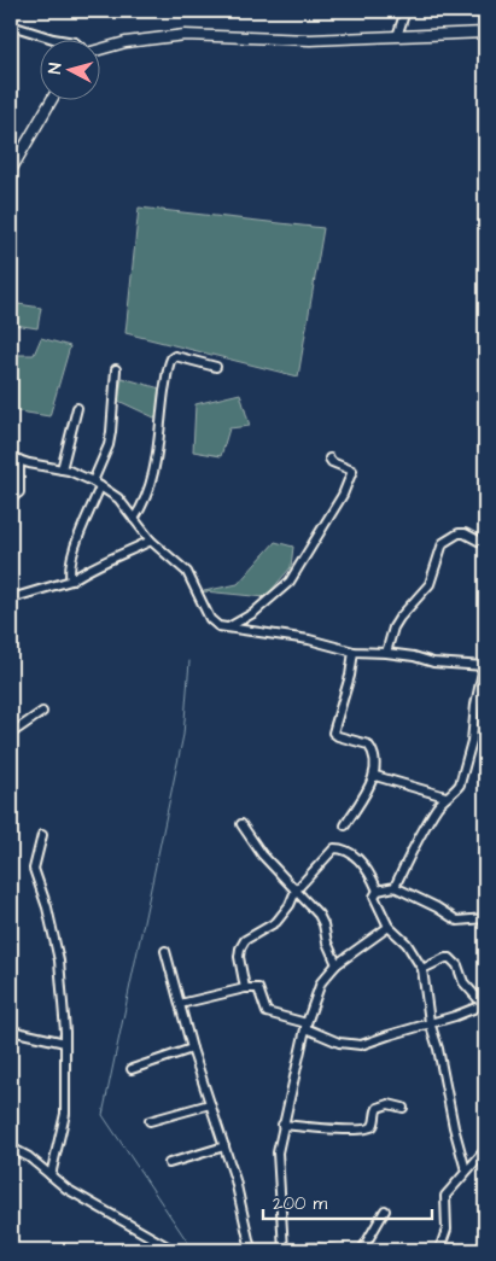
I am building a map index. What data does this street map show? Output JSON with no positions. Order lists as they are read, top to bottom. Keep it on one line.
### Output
{"scale_bar":"200 m","north":"left"}
